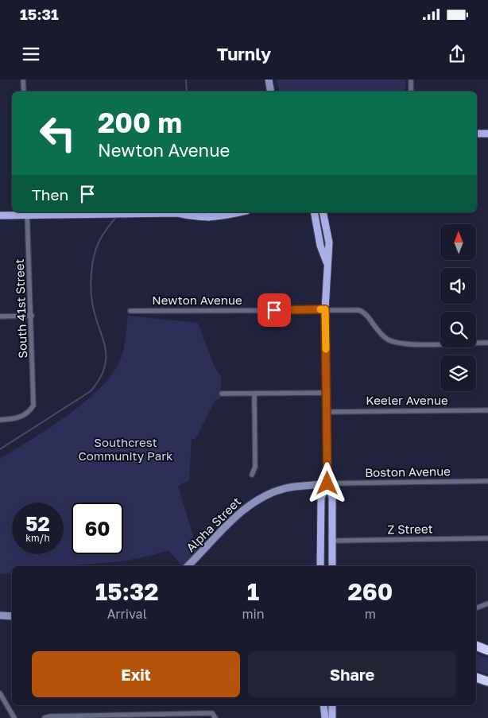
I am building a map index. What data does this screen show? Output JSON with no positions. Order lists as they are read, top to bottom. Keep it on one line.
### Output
{"streets":{"street":["Newton Avenue","South 41st Street","Keeler Avenue","Boston Avenue","Alpha Street","Z Street"]},"crossings":[["Boston Avenue","Alpha Street"]],"parks":["Southcrest Community Park"],"north":"top","page":{"status":"15:31","header":"Turnly","turn":["200 m","Newton Avenue"],"then":"Then","speed":"52 km/h","limit":"60","eta":["15:32","Arrival","1","min","260","m"],"buttons":["Exit","Share"]}}
